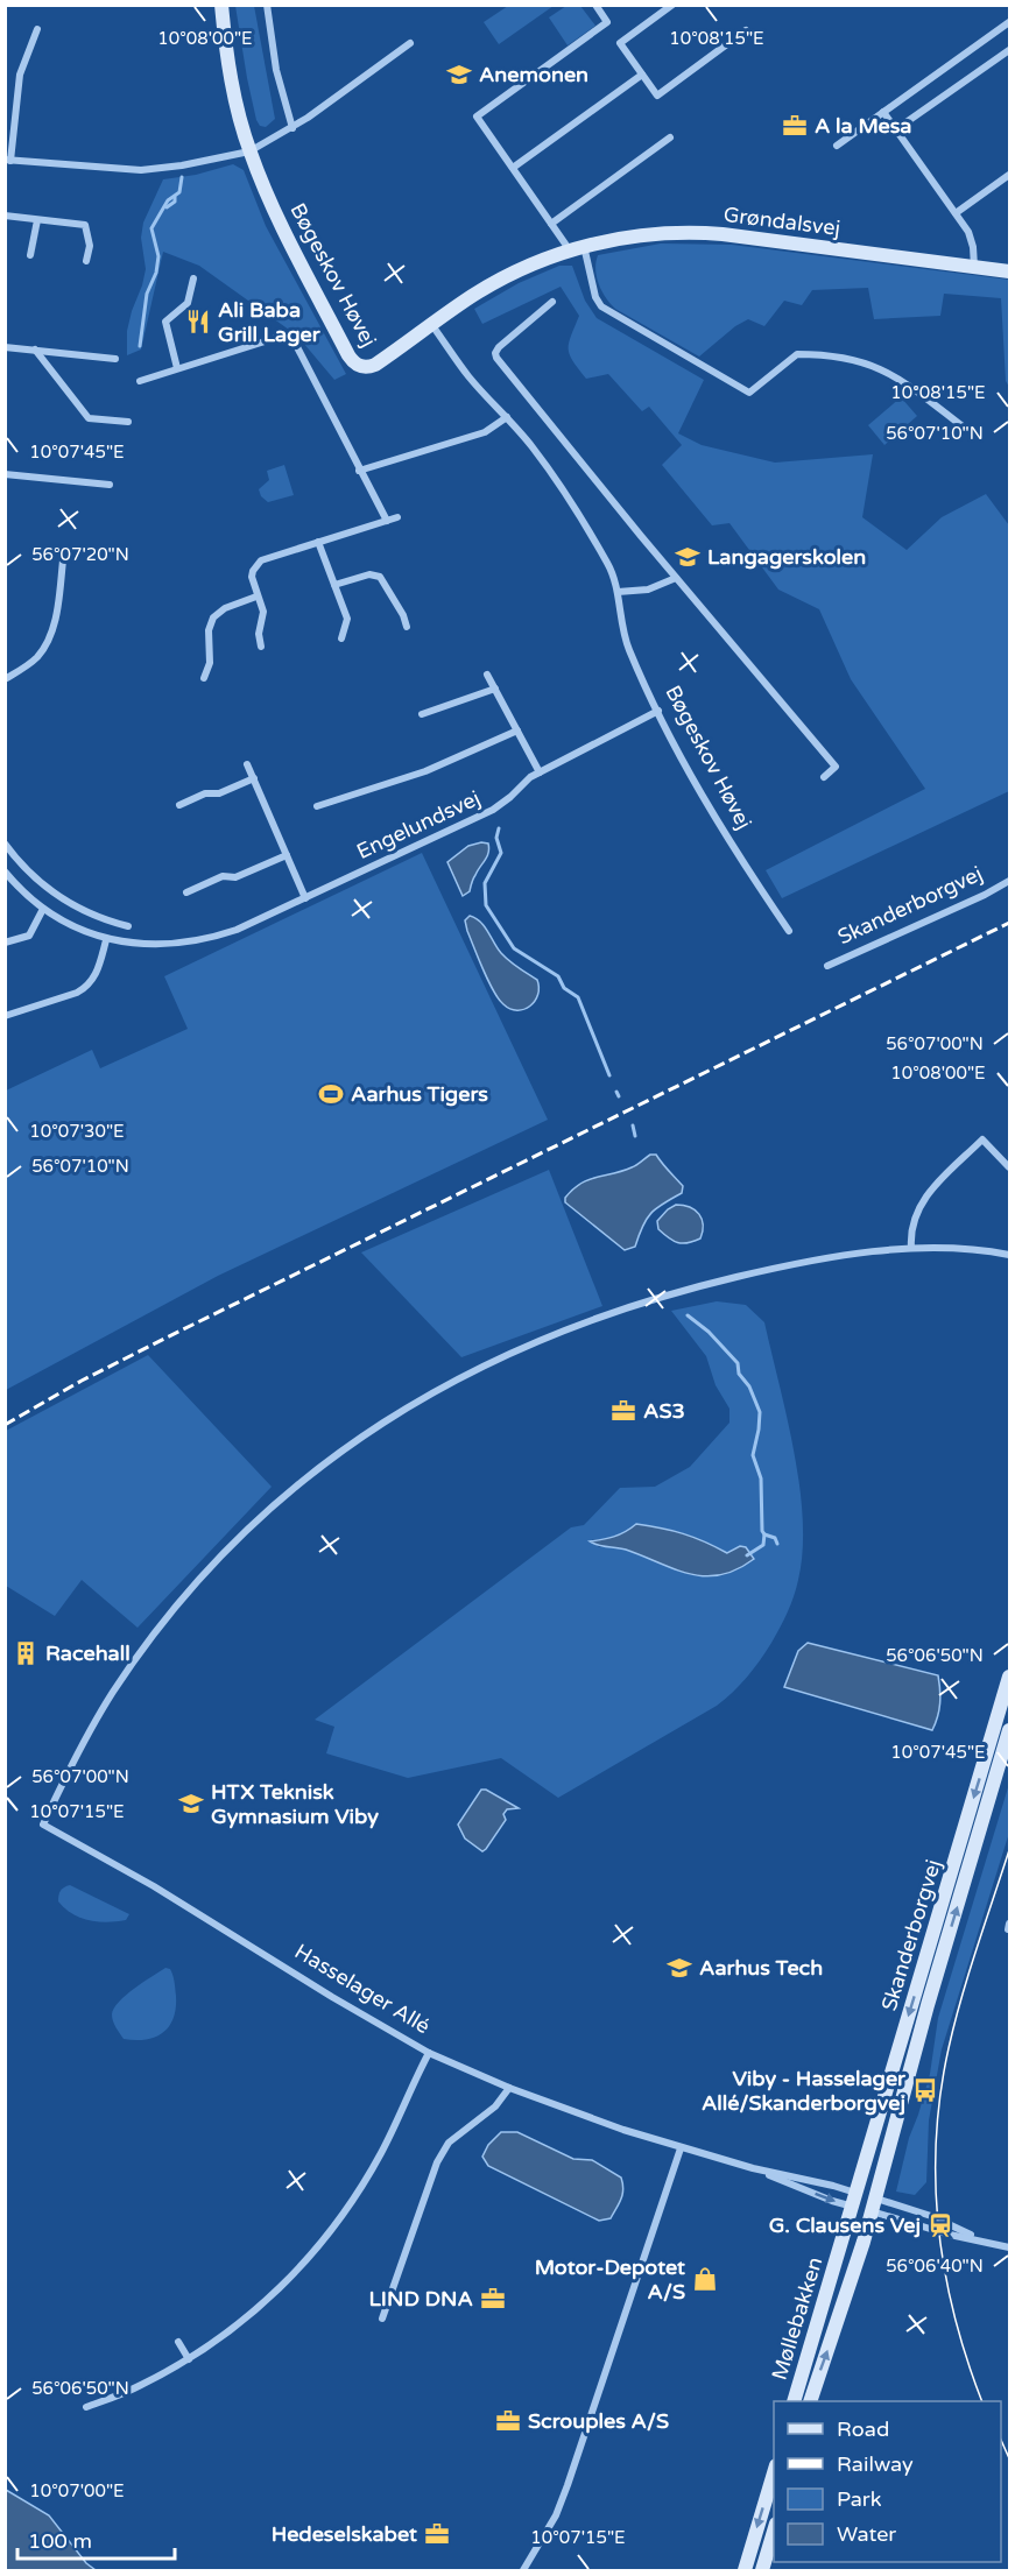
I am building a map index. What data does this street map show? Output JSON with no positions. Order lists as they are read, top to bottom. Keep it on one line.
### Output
{"streets":{"main road":["Grøndalsvej","Bøgeskov Høvej","Skanderborgvej","Hasselager Allé","Møllebakken"],"street":["Engelundsvej"]},"crossings":[["Grøndalsvej","Bøgeskov Høvej"],["Bøgeskov Høvej","Engelundsvej"],["Skanderborgvej","Hasselager Allé"],["Skanderborgvej","Møllebakken"],["Hasselager Allé","Møllebakken"]],"places":{"school or university":["Anemonen","Langagerskolen","HTX Teknisk Gymnasium Viby","Aarhus Tech"],"office":["A la Mesa","AS3","LIND DNA","Scrouples A/S","Hedeselskabet"],"restaurant":["Ali Baba Grill Lager"],"sports":["Aarhus Tigers"],"building":["Racehall"],"bus stop":["Viby - Hasselager Allé/Skanderborgvej"],"station":["G. Clausens Vej"],"shop":["Motor-Depotet A/S"]},"legend":["Road","Railway","Park","Water"],"scale_bar":"100 m","coordinates":["10°08'00\"E","10°08'15\"E","56°07'10\"N","10°07'45\"E","56°07'20\"N","56°07'00\"N","10°07'30\"E","56°06'50\"N","10°07'15\"E","56°06'40\"N","10°07'00\"E"]}
